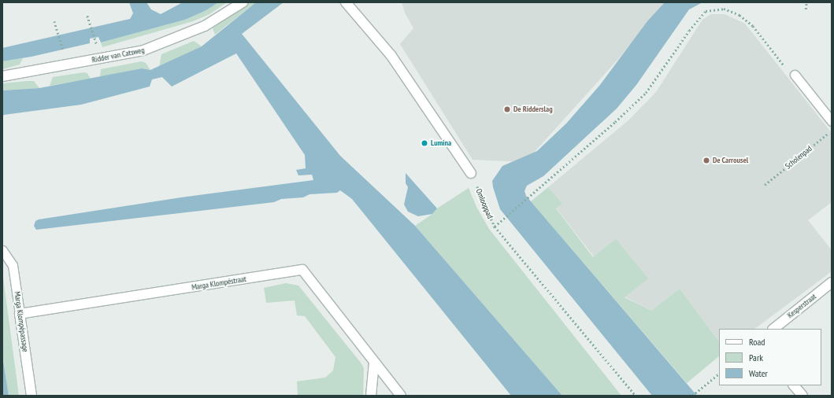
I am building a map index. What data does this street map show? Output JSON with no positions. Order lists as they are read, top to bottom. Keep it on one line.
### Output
{"streets":{"street":["Ridder van Catsweg","Marga Klompéstraat","Kesperstraat","Marga Klompépassage"],"path":["Scholenpad","Omlooppad"]},"crossings":[["Marga Klompéstraat","Marga Klompépassage"]],"places":["De Ridderslag","Lumina","De Carrousel"],"legend":["Road","Park","Water"]}
